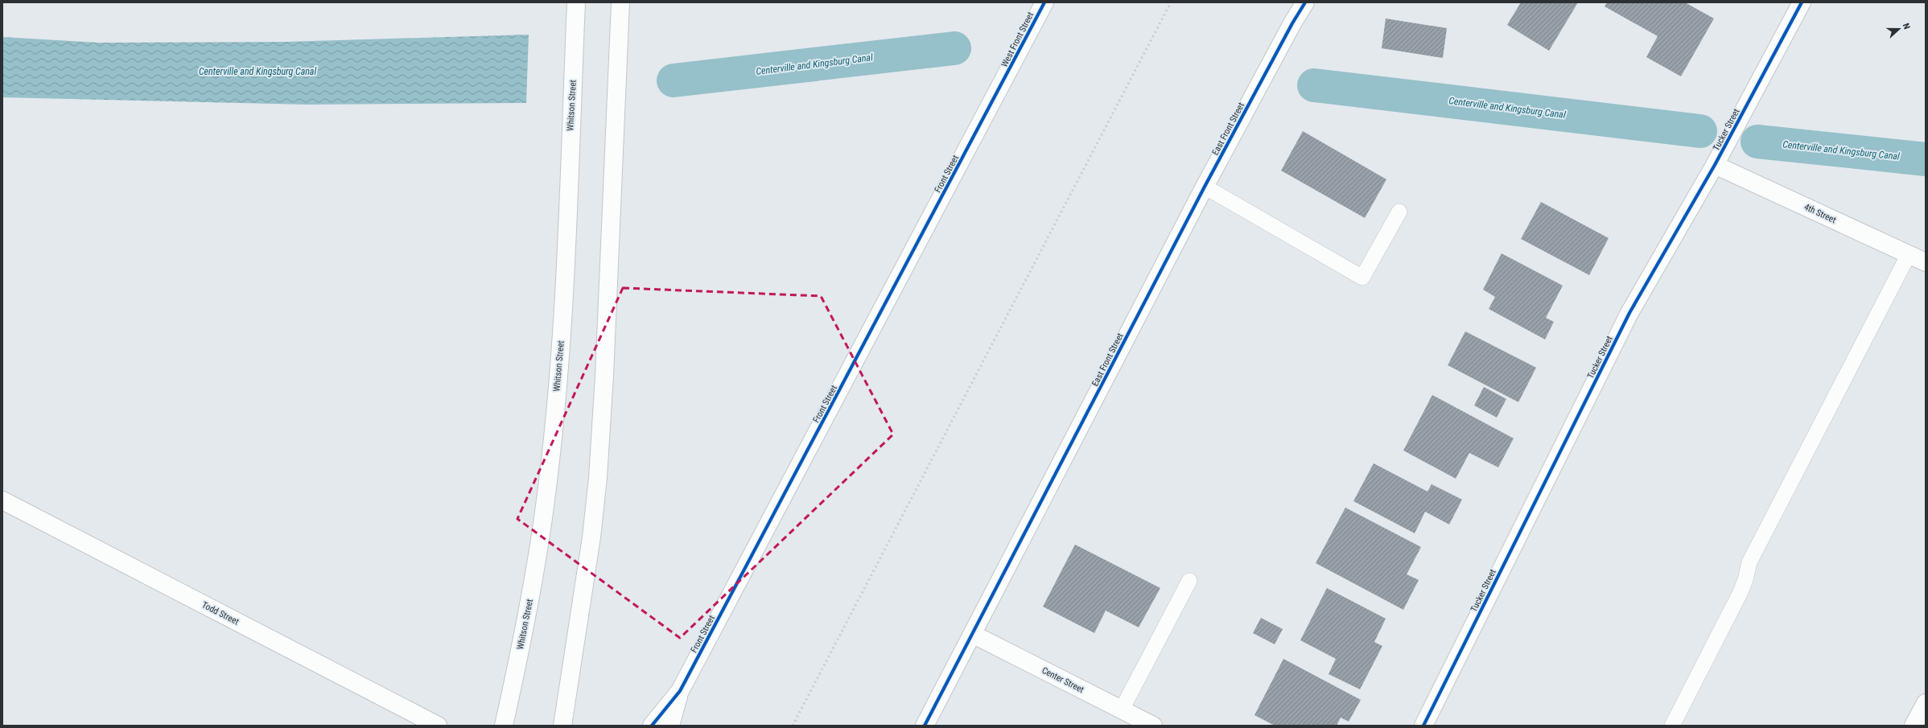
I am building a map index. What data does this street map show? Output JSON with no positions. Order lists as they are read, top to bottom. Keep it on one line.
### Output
{"streets":{"street":["West Front Street","Whitson Street","East Front Street","Tucker Street","Front Street","4th Street","Todd Street","Center Street"]},"crossings":[["West Front Street","Front Street"],["East Front Street","Center Street"],["Tucker Street","4th Street"]],"water":["Centerville and Kingsburg Canal"],"north":"right"}
